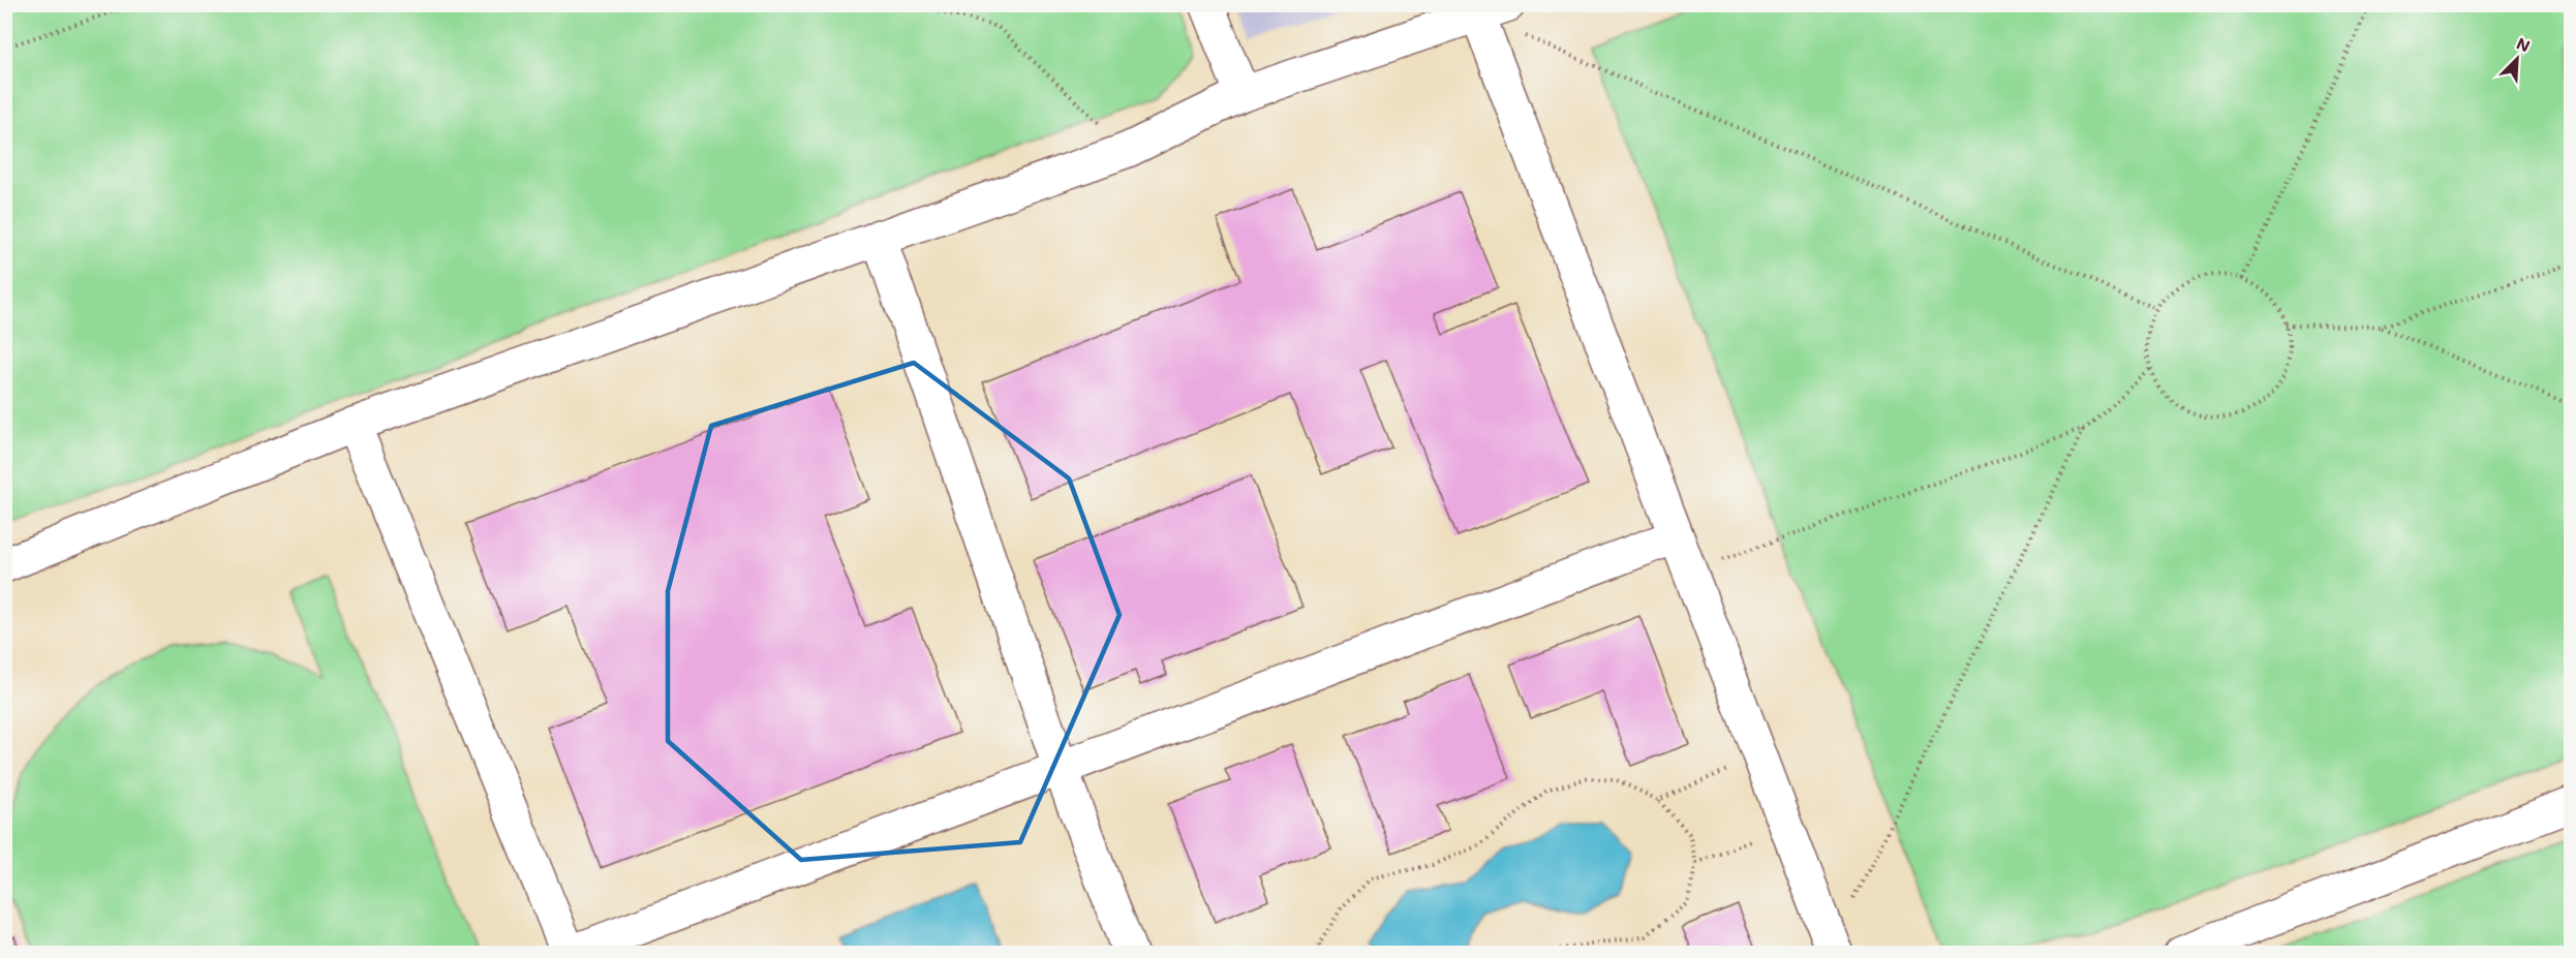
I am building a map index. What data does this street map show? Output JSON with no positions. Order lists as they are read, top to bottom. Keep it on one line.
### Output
{"north":"top right"}
